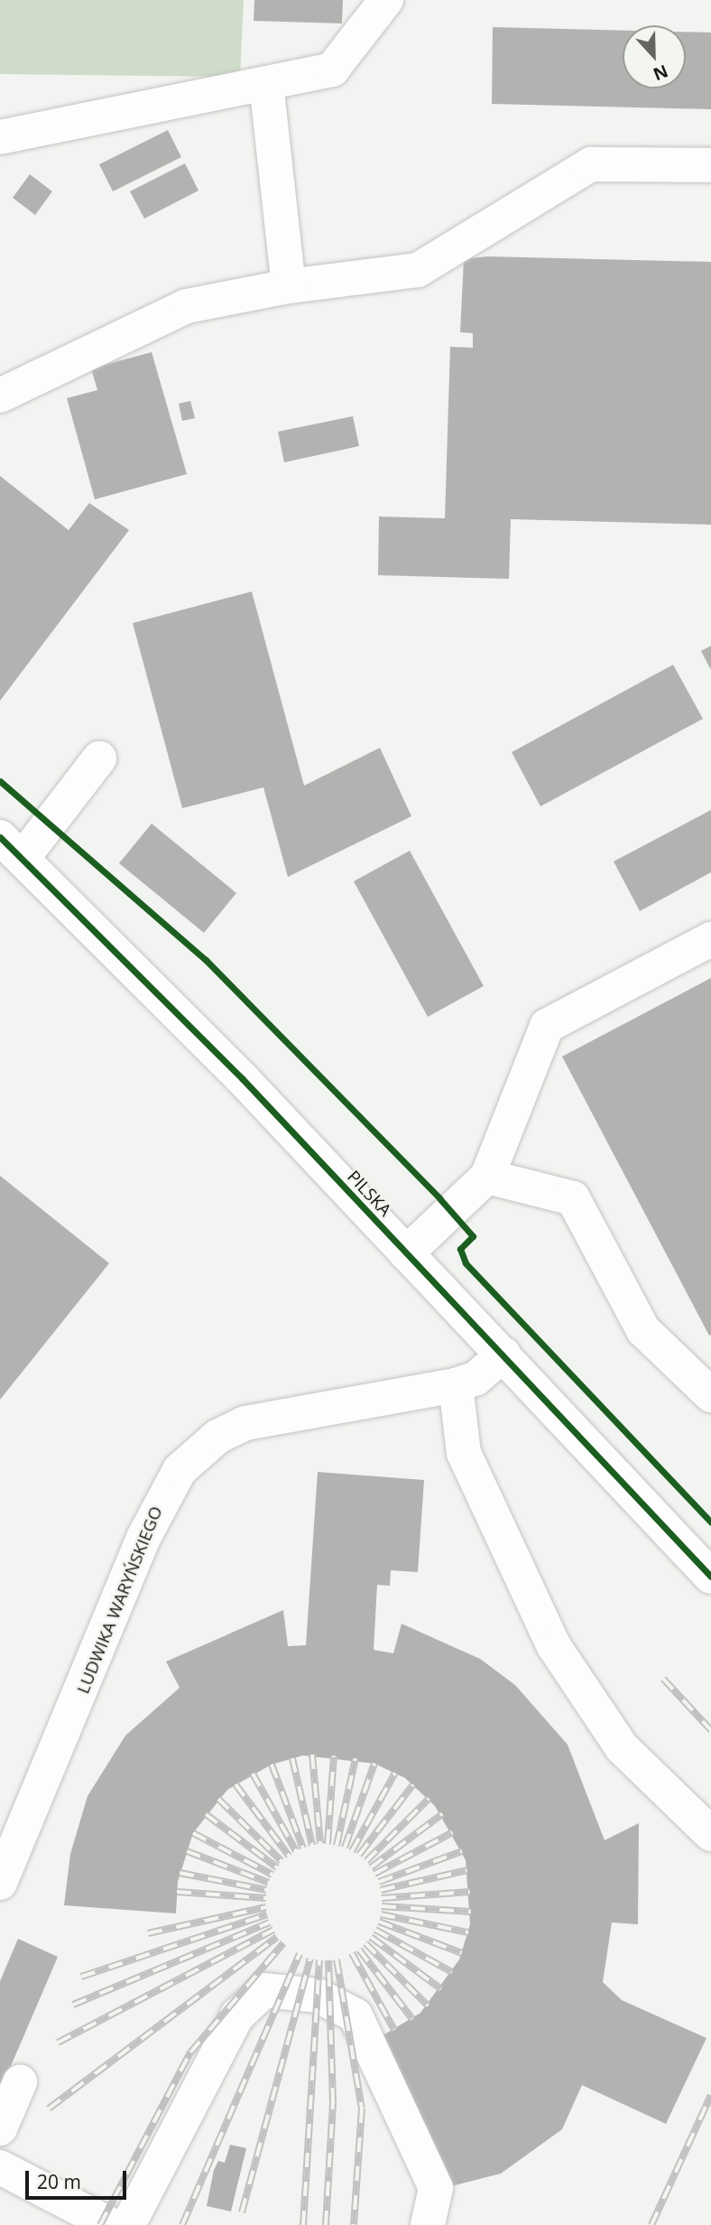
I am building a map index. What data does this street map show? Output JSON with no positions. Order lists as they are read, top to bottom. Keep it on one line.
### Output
{"streets":{"street":["PILSKA","LUDWIKA WARYŃSKIEGO"]},"crossings":[["PILSKA","LUDWIKA WARYŃSKIEGO"]],"scale_bar":"20 m","north":"bottom"}
